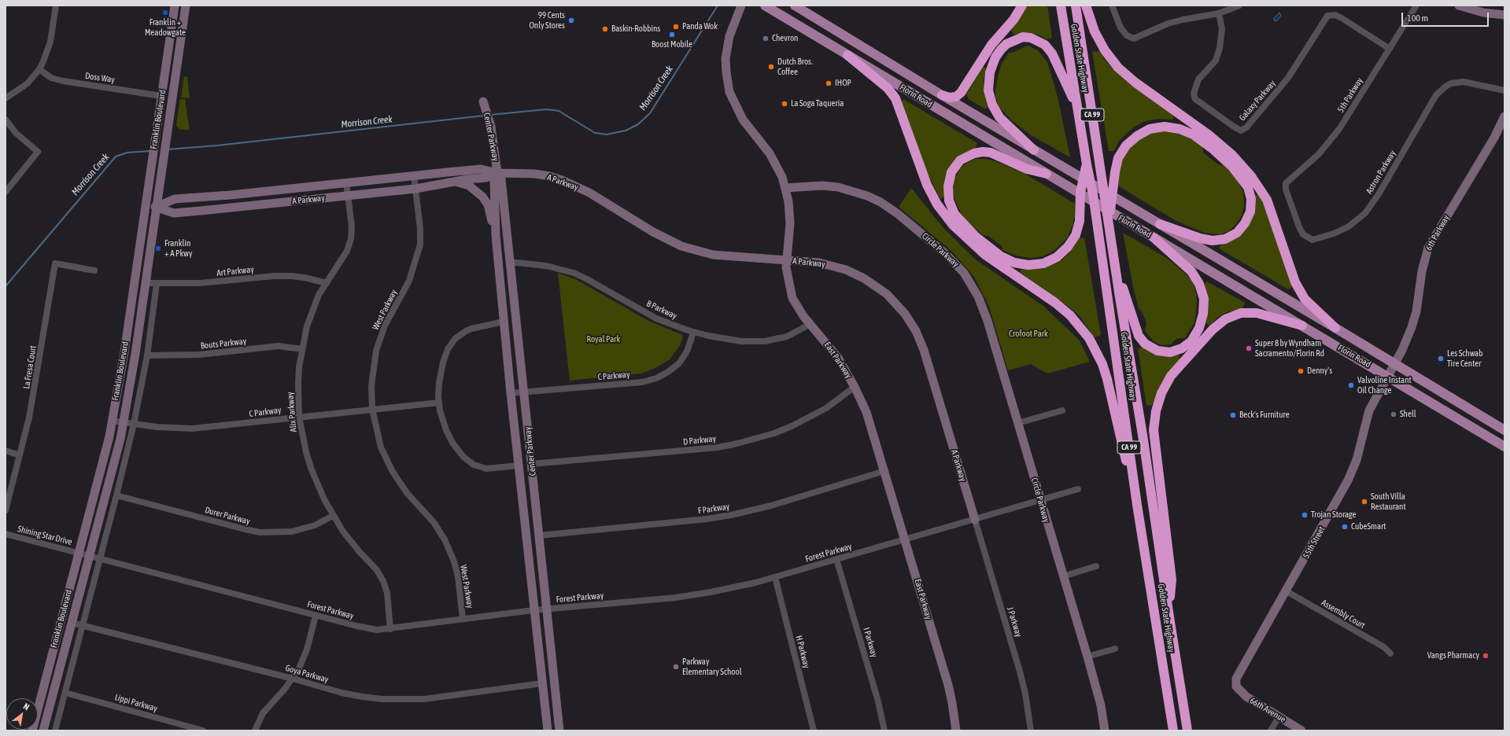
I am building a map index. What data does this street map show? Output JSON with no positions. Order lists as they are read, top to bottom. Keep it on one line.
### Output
{"streets":{"highway":["Golden State Highway","CA 99"],"main road":["Florin Road"],"street":["Doss Way","5th Parkway","Galaxy Parkway","Franklin Boulevard","Center Parkway","Astron Parkway","A Parkway","6th Parkway","Circle Parkway","Art Parkway","West Parkway","B Parkway","Bouts Parkway","East Parkway","La Fresa Court","C Parkway","Alix Parkway","D Parkway","F Parkway","Durer Parkway","Shining Star Drive","55th Street","Forest Parkway","Assembly Court","J Parkway","I Parkway","H Parkway","Goya Parkway","Lippi Parkway","66th Avenue"]},"crossings":[["Doss Way","Franklin Boulevard"],["5th Parkway","Galaxy Parkway"],["5th Parkway","Astron Parkway"],["Florin Road","6th Parkway"],["Florin Road","55th Street"],["Franklin Boulevard","A Parkway"],["Franklin Boulevard","Art Parkway"],["Franklin Boulevard","C Parkway"],["Franklin Boulevard","Shining Star Drive"],["Franklin Boulevard","Forest Parkway"],["Franklin Boulevard","Goya Parkway"],["Center Parkway","A Parkway"],["Center Parkway","B Parkway"],["Center Parkway","C Parkway"],["Center Parkway","D Parkway"],["Center Parkway","F Parkway"],["Center Parkway","Forest Parkway"],["Center Parkway","Goya Parkway"],["A Parkway","West Parkway"],["A Parkway","East Parkway"],["A Parkway","Alix Parkway"],["A Parkway","Forest Parkway"],["A Parkway","J Parkway"],["6th Parkway","55th Street"],["Circle Parkway","East Parkway"],["Circle Parkway","Forest Parkway"],["Art Parkway","Alix Parkway"],["West Parkway","C Parkway"],["West Parkway","Forest Parkway"],["B Parkway","East Parkway"],["B Parkway","C Parkway"],["Bouts Parkway","Alix Parkway"],["East Parkway","D Parkway"],["East Parkway","F Parkway"],["East Parkway","Forest Parkway"],["C Parkway","Alix Parkway"],["Alix Parkway","Durer Parkway"],["Alix Parkway","Forest Parkway"],["Shining Star Drive","Forest Parkway"],["55th Street","Assembly Court"],["55th Street","66th Avenue"],["Forest Parkway","J Parkway"],["Forest Parkway","I Parkway"],["Forest Parkway","H Parkway"]],"water":["Morrison Creek"],"parks":["Crofoot Park","Royal Park"],"places":["Franklin + Meadowgate","99 Cents Only Stores","Panda Wok","Baskin-Robbins","Boost Mobile","Chevron","Dutch Bros. Coffee","IHOP","La Soga Taqueria","Franklin + A Pkwy","Super 8 by Wyndham Sacramento/Florin Rd","Les Schwab Tire Center","Denny's","Valvoline Instant Oil Change","Shell","Beck's Furniture","South Villa Restaurant","Trojan Storage","CubeSmart","Vangs Pharmacy","Parkway Elementary School"],"scale_bar":"100 m","north":"top right"}
